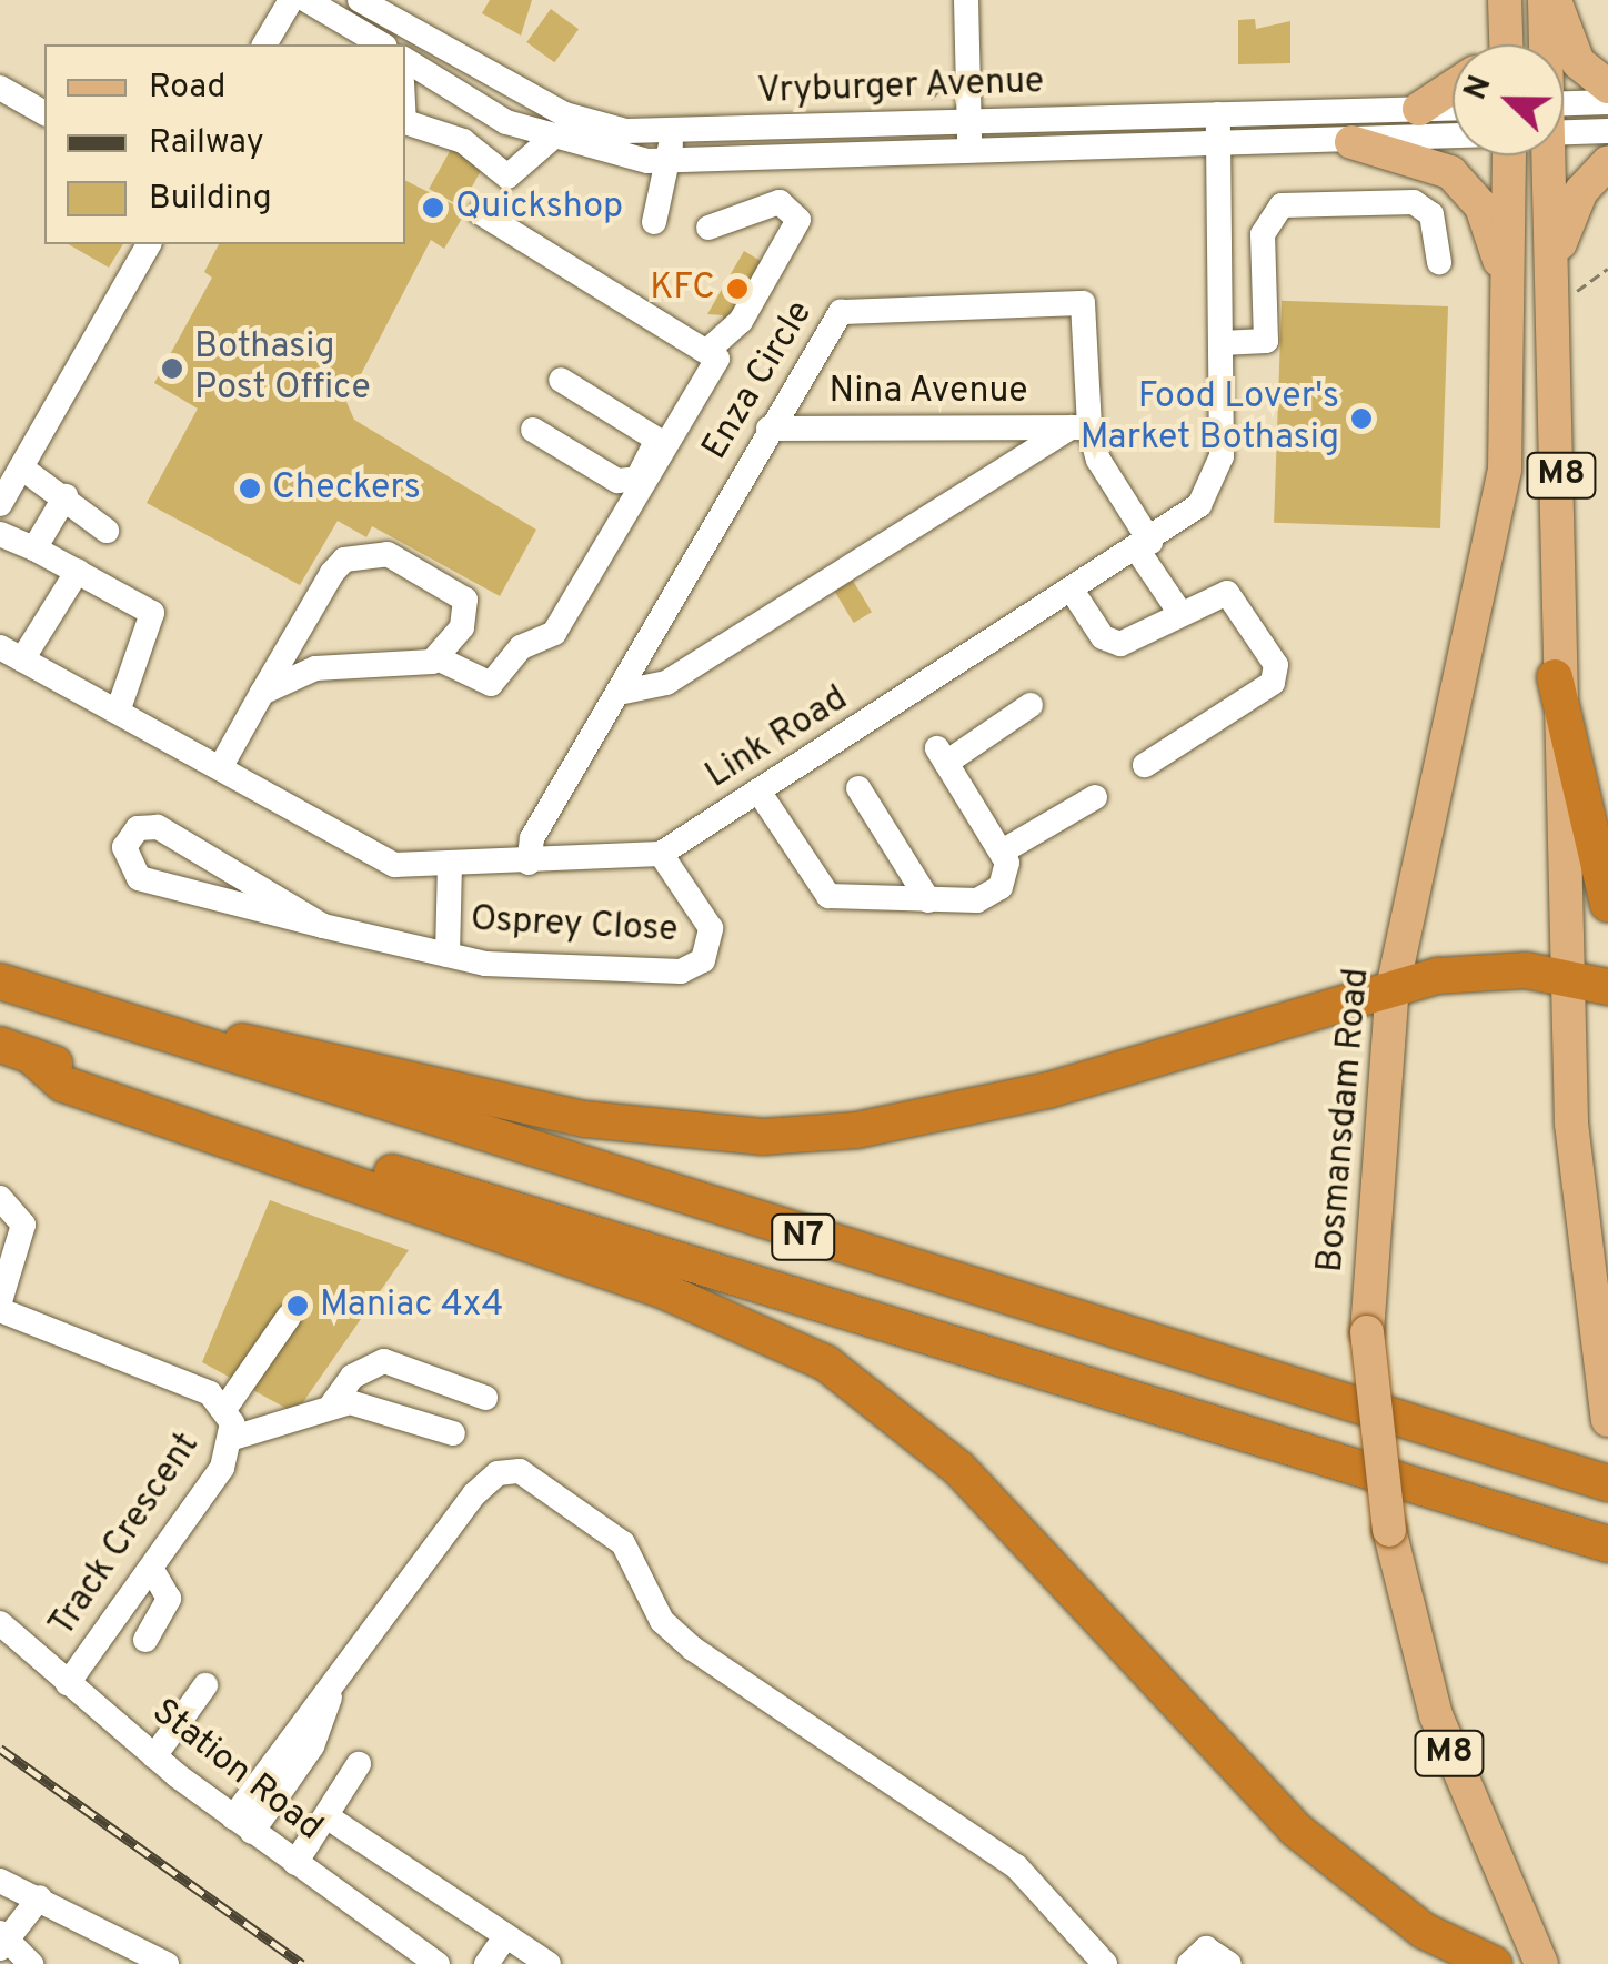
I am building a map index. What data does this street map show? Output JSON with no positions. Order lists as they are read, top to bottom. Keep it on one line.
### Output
{"streets":{"highway":["N7"],"main road":["M8","Bosmansdam Road"],"street":["Vryburger Avenue","Enza Circle","Nina Avenue","Link Road","Osprey Close","Track Crescent","Station Road"]},"crossings":[["Vryburger Avenue","Link Road"],["Enza Circle","Nina Avenue"],["Enza Circle","Link Road"],["Link Road","Osprey Close"],["Track Crescent","Station Road"]],"places":["Quickshop","KFC","Bothasig Post Office","Food Lover's Market Bothasig","Checkers","Maniac 4x4"],"legend":["Road","Railway","Building"],"north":"left"}
